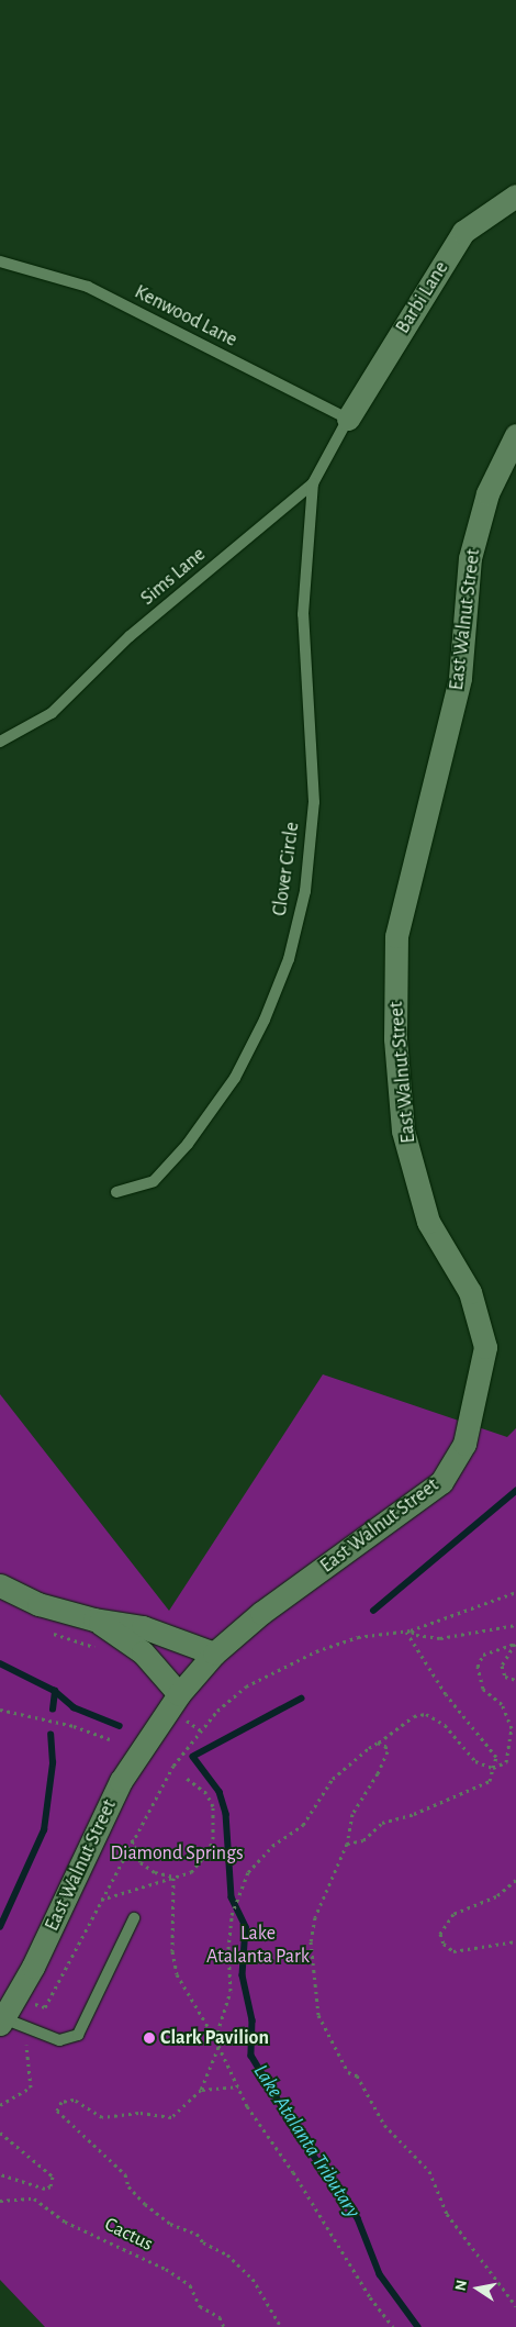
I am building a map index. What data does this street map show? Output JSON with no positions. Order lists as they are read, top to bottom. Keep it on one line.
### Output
{"streets":{"street":["Barbi Lane","East Walnut Street"],"lane":["Kenwood Lane","Sims Lane","Clover Circle"],"path":["Cactus"]},"crossings":[["Barbi Lane","Kenwood Lane"],["Barbi Lane","Sims Lane"],["Kenwood Lane","Sims Lane"],["Sims Lane","Clover Circle"]],"water":["Lake Atalanta Tributary"],"parks":["Diamond Springs","Lake Atalanta Park"],"places":["Clark Pavilion"],"north":"left"}
